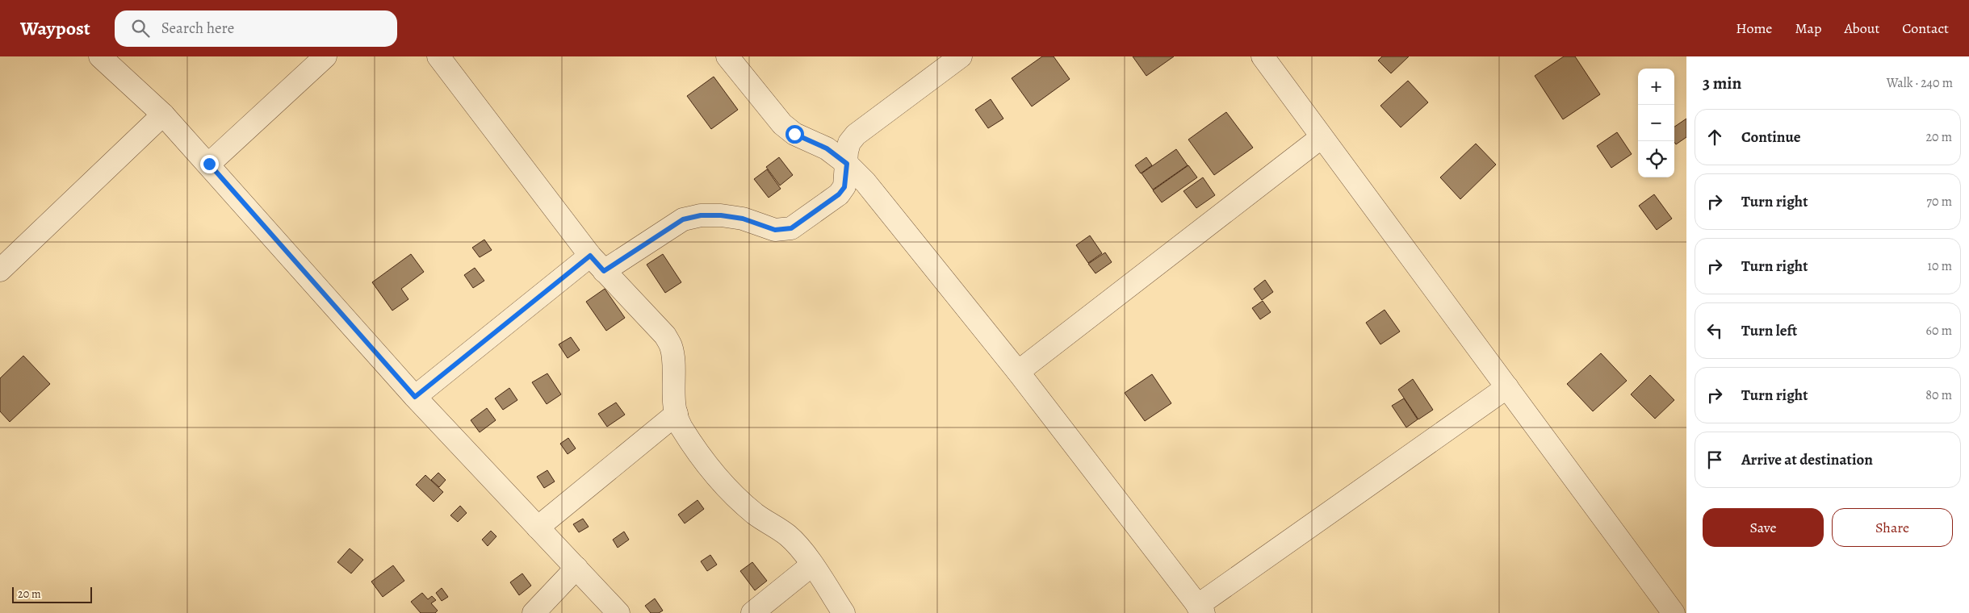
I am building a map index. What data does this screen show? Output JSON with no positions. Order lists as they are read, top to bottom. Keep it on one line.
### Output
{"scale_bar":"20 m","page":{"header":"Waypost","search":"Search here","nav":["Home","Map","About","Contact"],"heading":["3 min","Walk · 240 m"],"map_buttons":["+","−"],"list":[["Continue","20 m"],["Turn right","70 m"],["Turn right","10 m"],["Turn left","60 m"],["Turn right","80 m"],"Arrive at destination"],"buttons":["Save","Share"],"scale":"20 m"}}
